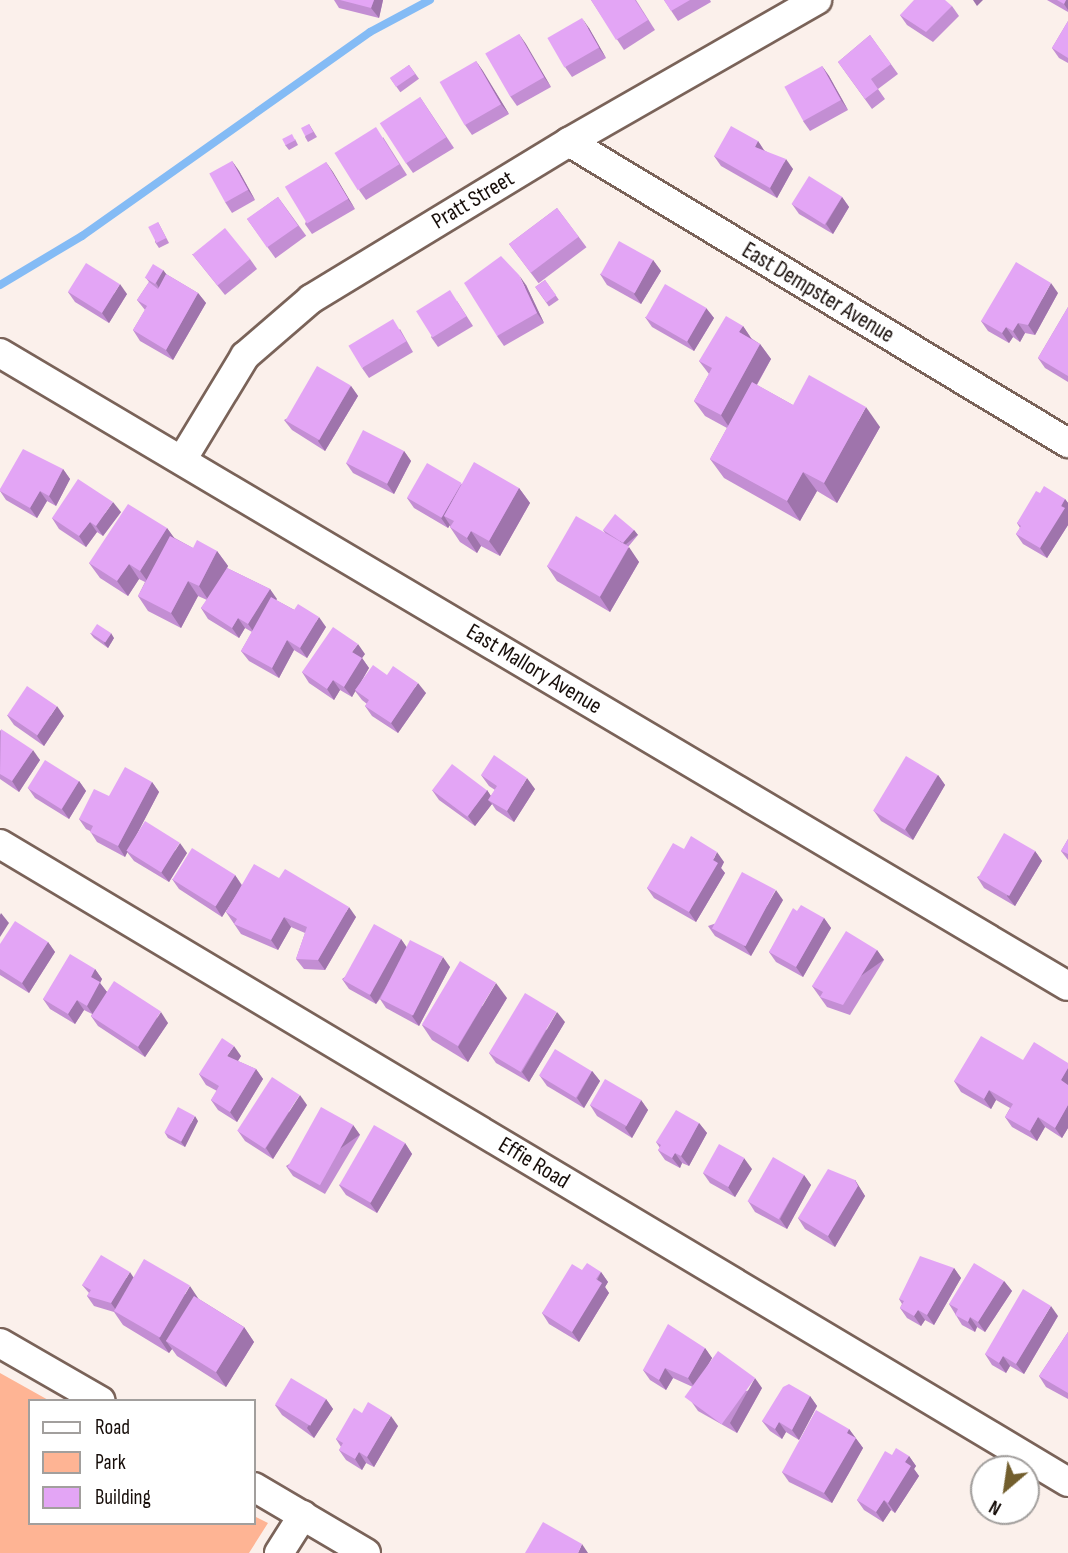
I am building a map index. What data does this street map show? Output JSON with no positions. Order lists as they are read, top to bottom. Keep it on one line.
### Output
{"streets":{"street":["Pratt Street","East Dempster Avenue","East Mallory Avenue","Effie Road"]},"crossings":[["Pratt Street","East Dempster Avenue"],["Pratt Street","East Mallory Avenue"]],"legend":["Road","Park","Building"],"north":"bottom left"}
